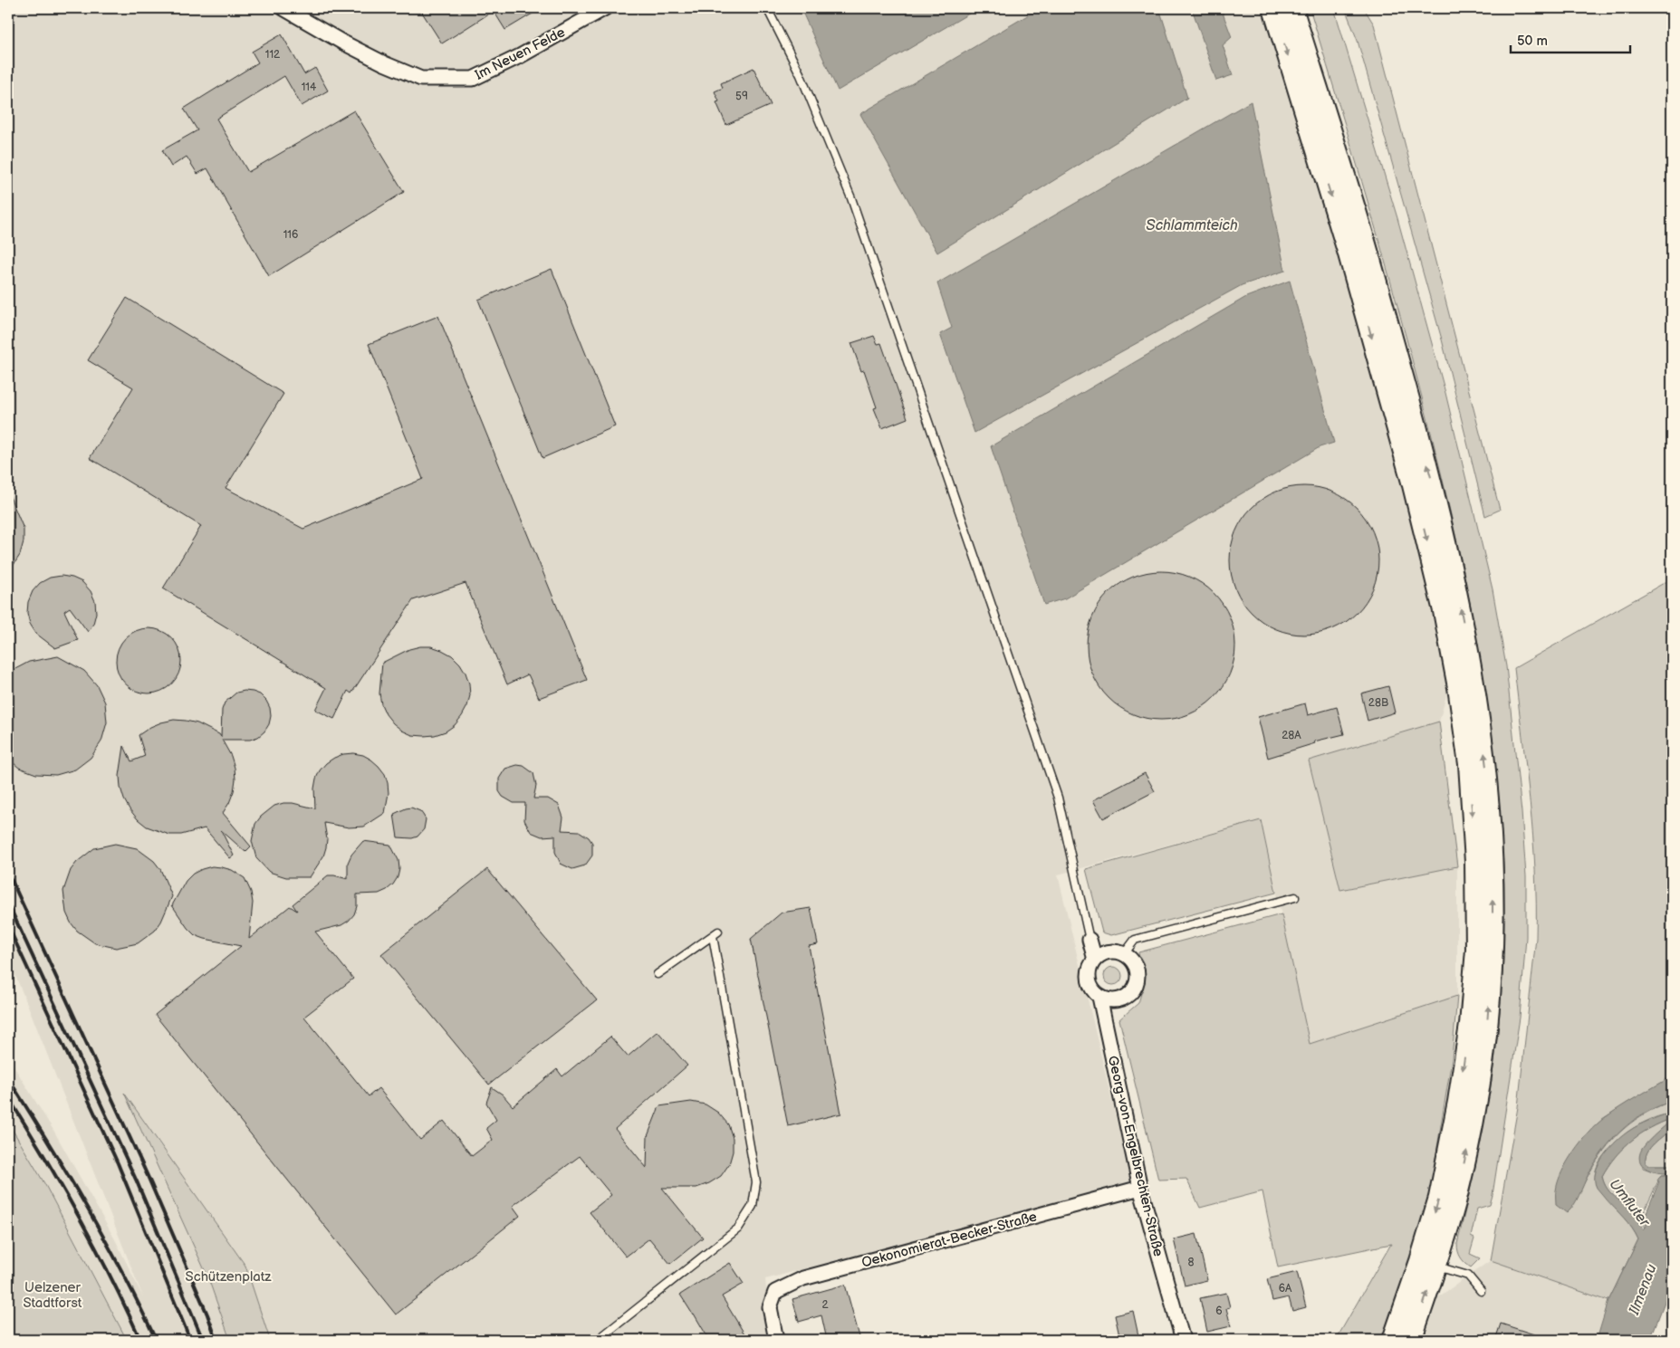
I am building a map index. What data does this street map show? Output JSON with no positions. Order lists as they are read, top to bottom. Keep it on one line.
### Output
{"streets":{"street":["Im Neuen Felde","Georg-von-Engelbrechten-Straße","Oekonomierat-Becker-Straße"]},"crossings":[["Georg-von-Engelbrechten-Straße","Oekonomierat-Becker-Straße"]],"water":["Schlammteich","Umfluter","Ilmenau"],"parks":["Schützenplatz","Uelzener Stadtforst"],"house_numbers":["112","114","59","116","28B","28A","8","6A","2","6"],"scale_bar":"50 m"}
